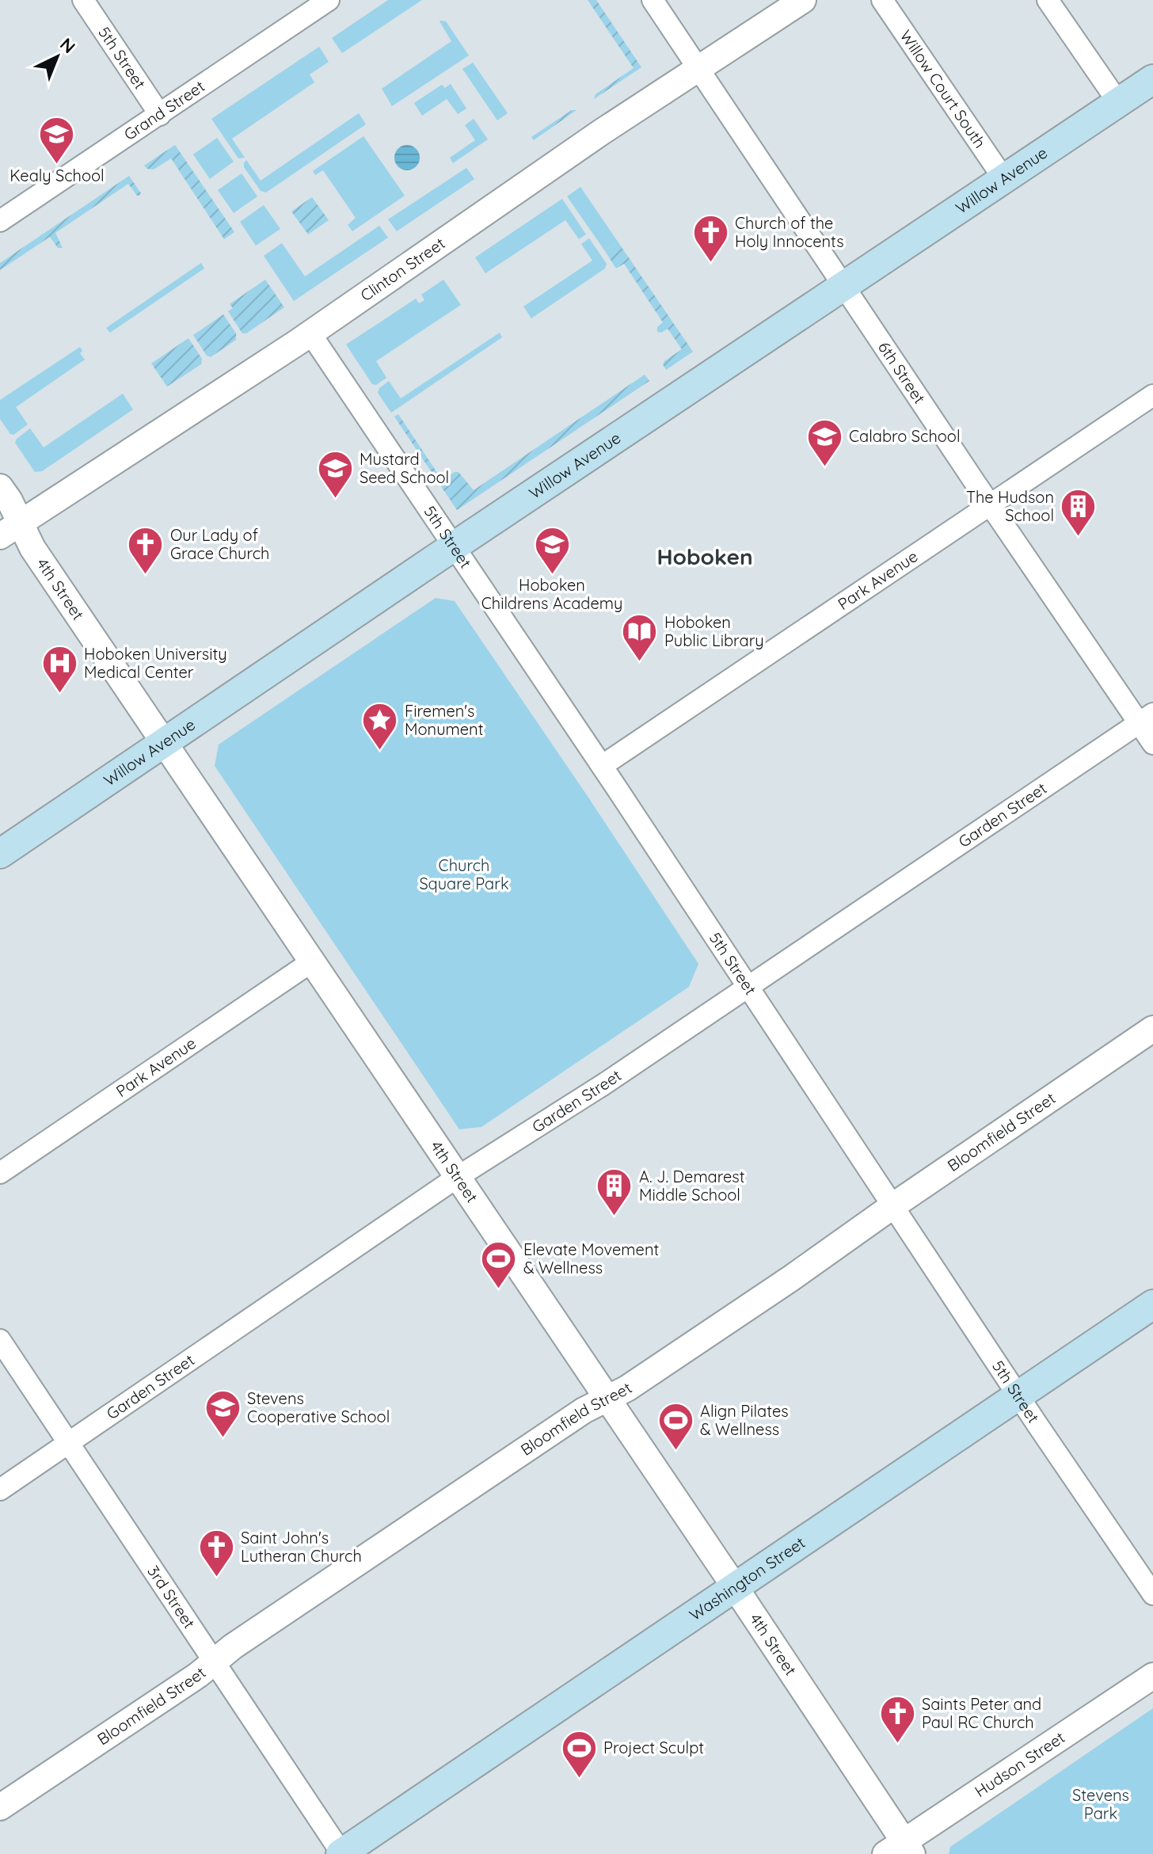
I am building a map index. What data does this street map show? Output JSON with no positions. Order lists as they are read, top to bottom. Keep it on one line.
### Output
{"streets":{"main road":["Willow Avenue","Washington Street"],"street":["5th Street","Willow Court South","Grand Street","Clinton Street","6th Street","Park Avenue","4th Street","Garden Street","Bloomfield Street","3rd Street","Hudson Street"]},"crossings":[["5th Street","Grand Street"],["5th Street","Willow Avenue"],["5th Street","Clinton Street"],["5th Street","Park Avenue"],["5th Street","Garden Street"],["5th Street","Bloomfield Street"],["5th Street","Washington Street"],["Willow Court South","Willow Avenue"],["Willow Avenue","6th Street"],["Willow Avenue","4th Street"],["Clinton Street","6th Street"],["Clinton Street","4th Street"],["6th Street","Park Avenue"],["6th Street","Garden Street"],["Park Avenue","4th Street"],["4th Street","Garden Street"],["4th Street","Bloomfield Street"],["4th Street","Washington Street"],["4th Street","Hudson Street"],["Garden Street","3rd Street"],["Bloomfield Street","3rd Street"],["Washington Street","3rd Street"]],"districts":["Hoboken"],"parks":["Church Square Park","Stevens Park"],"places":{"school or university":["Kealy School","Calabro School","Mustard Seed School","Hoboken Childrens Academy","Stevens Cooperative School"],"church":["Church of the Holy Innocents","Our Lady of Grace Church","Saint John's Lutheran Church","Saints Peter and Paul RC Church"],"building":["The Hudson School","A. J. Demarest Middle School"],"library":["Hoboken Public Library"],"hospital":["Hoboken University Medical Center"],"place":["Firemen's Monument"],"sports":["Elevate Movement & Wellness","Align Pilates & Wellness","Project Sculpt"]},"north":"top right"}
